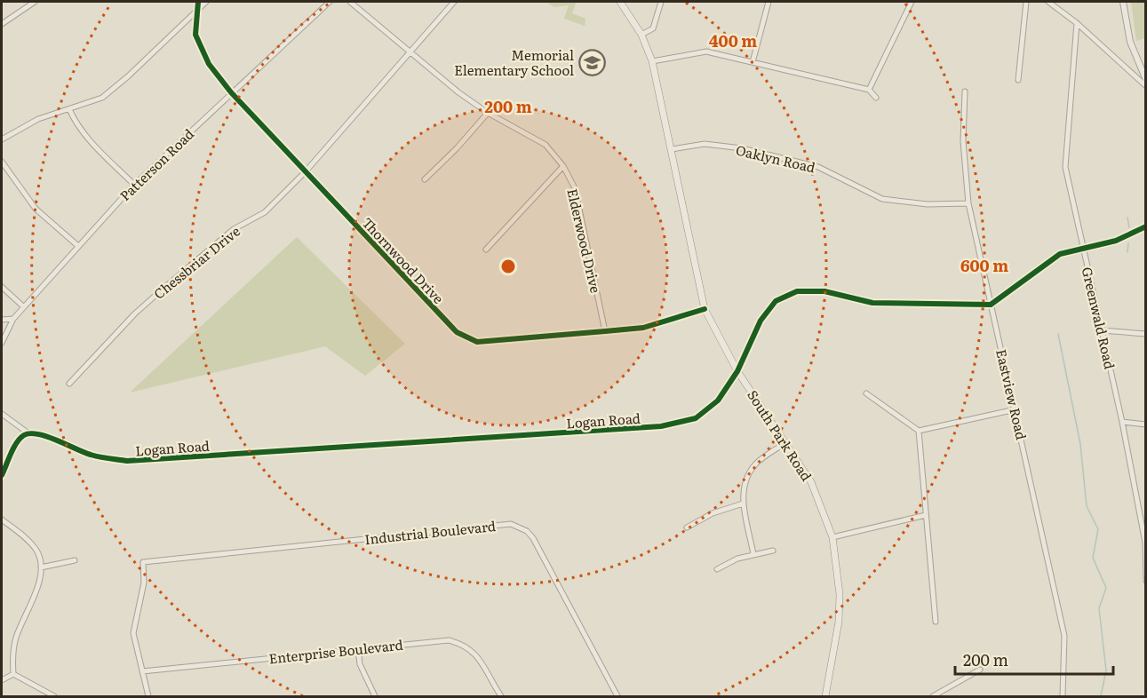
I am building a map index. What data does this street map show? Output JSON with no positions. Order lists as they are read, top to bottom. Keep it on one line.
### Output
{"streets":{"main road":["South Park Road"],"street":["Oaklyn Road","Patterson Road","Elderwood Drive","Thornwood Drive","Chessbriar Drive","Greenwald Road","Eastview Road","Logan Road","Industrial Boulevard","Enterprise Boulevard"]},"crossings":[["Oaklyn Road","Eastview Road"],["Oaklyn Road","South Park Road"],["Patterson Road","Thornwood Drive"],["Elderwood Drive","Thornwood Drive"],["Elderwood Drive","Chessbriar Drive"],["Thornwood Drive","Chessbriar Drive"],["Thornwood Drive","South Park Road"],["Eastview Road","Logan Road"],["Logan Road","South Park Road"],["Industrial Boulevard","Enterprise Boulevard"]],"places":{"school or university":["Memorial Elementary School"]},"scale_bar":"200 m","rings":["400 m","200 m","600 m"]}
